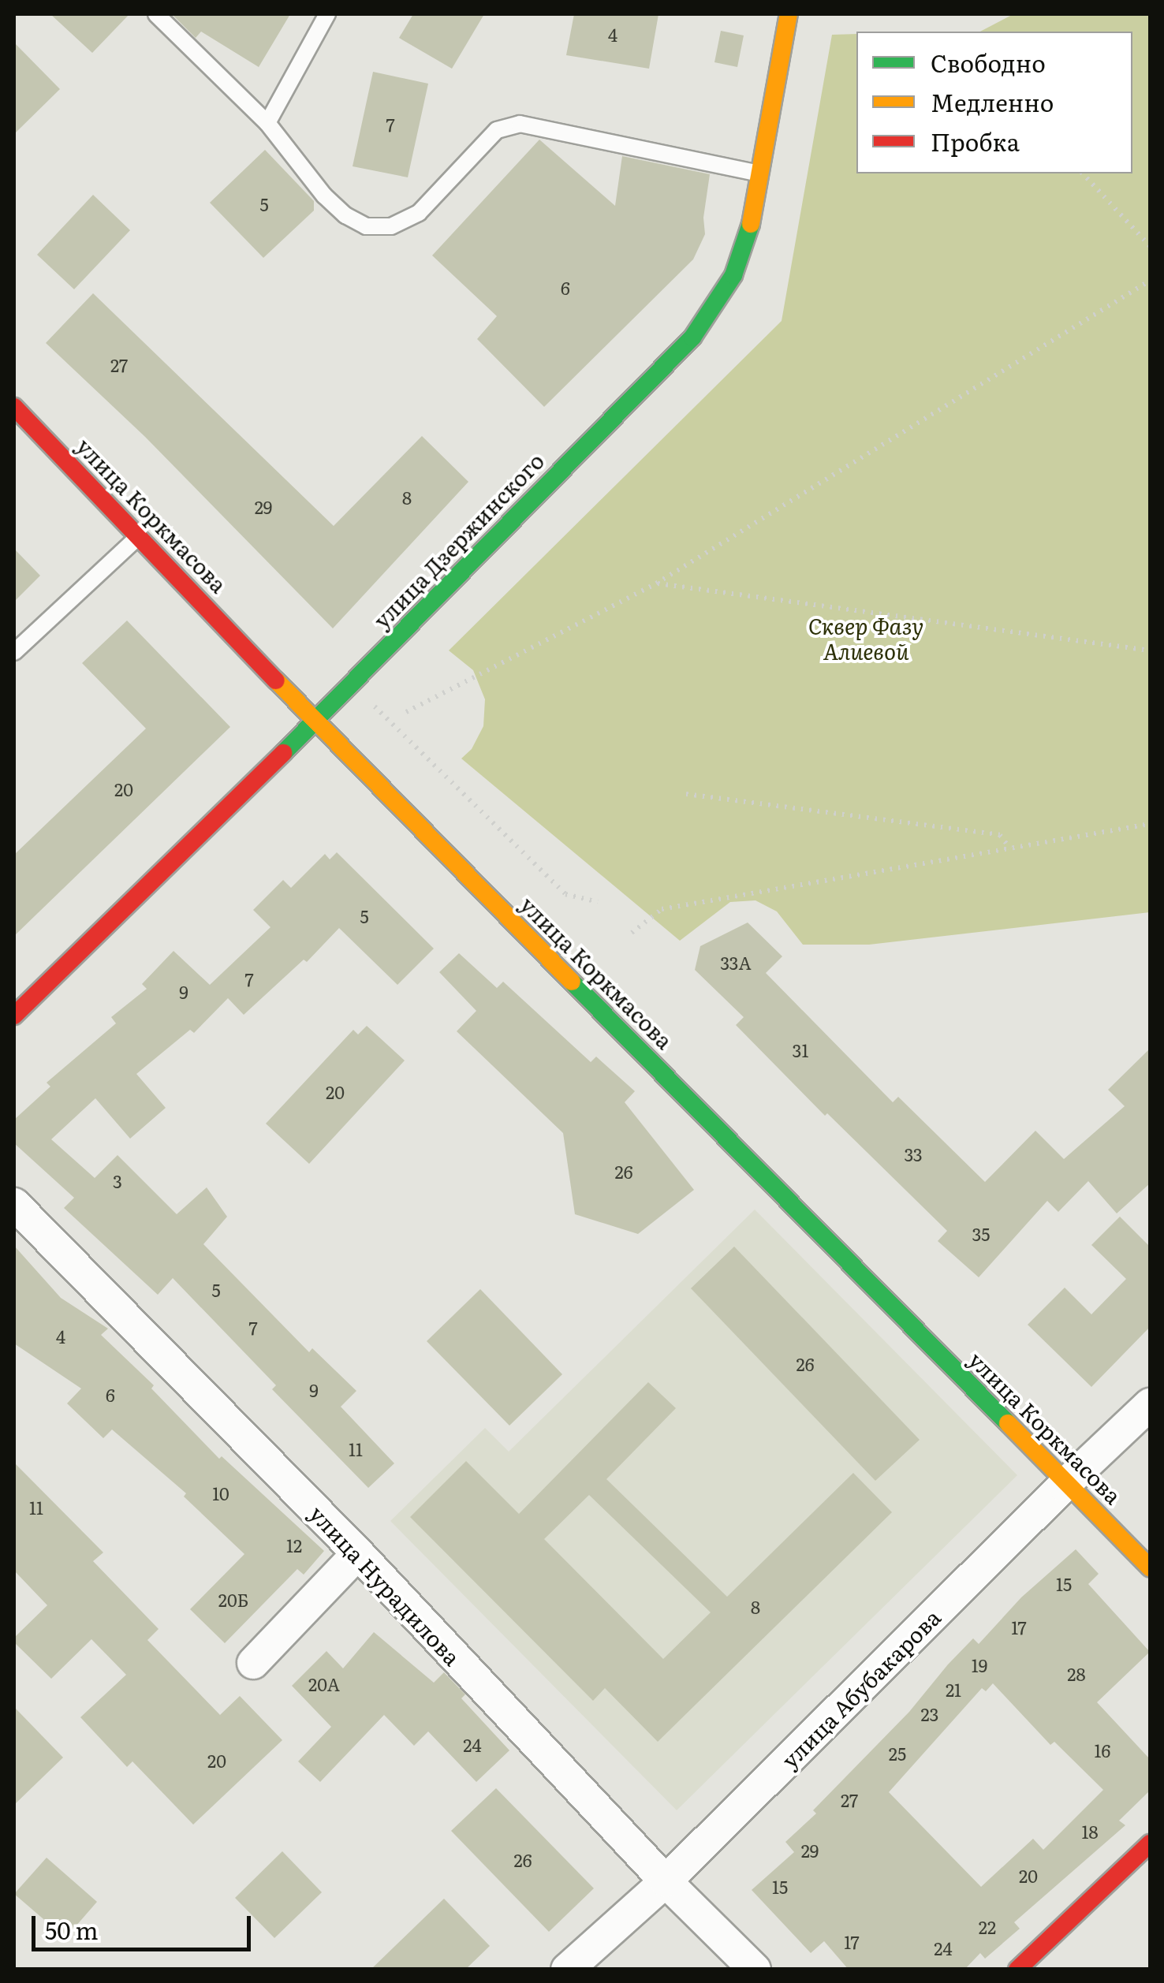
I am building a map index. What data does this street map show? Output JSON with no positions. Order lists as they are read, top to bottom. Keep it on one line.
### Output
{"streets":{"main road":["улица Коркмасова","улица Дзержинского"],"street":["улица Нурадилова","улица Абубакарова"]},"crossings":[["улица Коркмасова","улица Дзержинского"],["улица Коркмасова","улица Абубакарова"],["улица Нурадилова","улица Абубакарова"]],"parks":["Сквер Фазу Алиевой"],"house_numbers":["4","7","5","6","27","8","29","20","5","33А","7","9","31","20","33","26","3","35","5","7","4","26","9","6","11","10","11","12","15","20Б","8","17","19","28","20А","21","23","24","16","25","20","27","18","29","26","20","15","22","17","24"],"legend":["Свободно","Медленно","Пробка"],"scale_bar":"50 m"}
